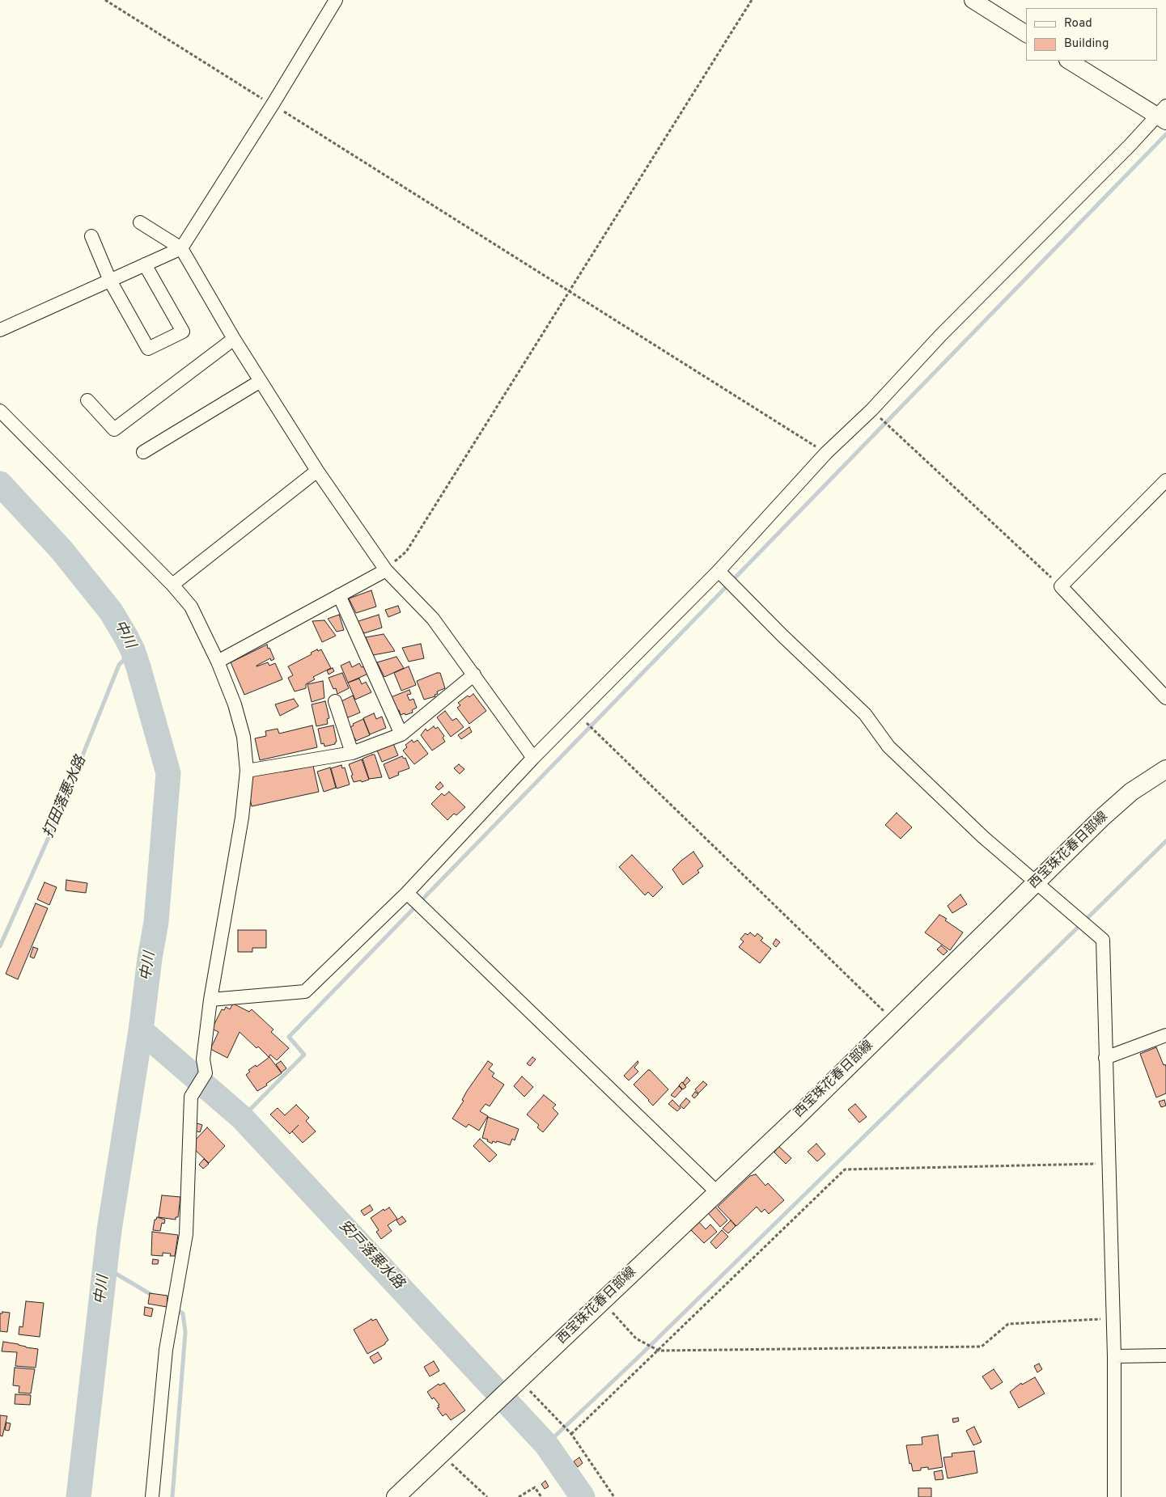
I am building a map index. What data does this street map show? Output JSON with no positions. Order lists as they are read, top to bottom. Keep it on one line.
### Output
{"streets":{"main road":["西宝珠花春日部線"]},"water":["中川","打田落悪水路","安戸落悪水路"],"legend":["Road","Building"]}
